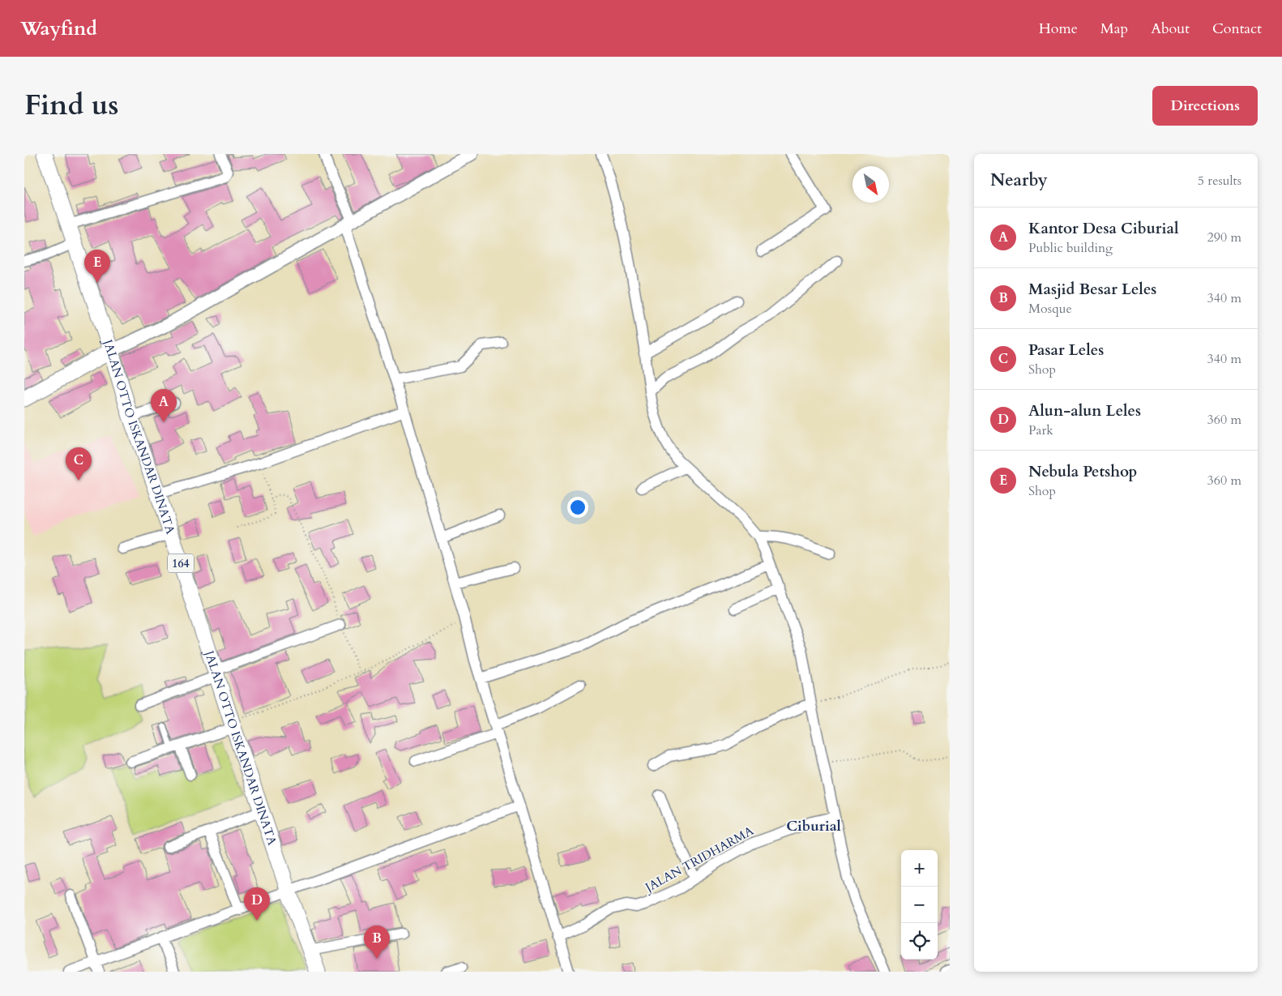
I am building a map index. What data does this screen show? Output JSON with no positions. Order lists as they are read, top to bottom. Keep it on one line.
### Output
{"streets":{"main road":["JALAN OTTO ISKANDAR DINATA","164"],"street":["JALAN TRIDHARMA"]},"districts":["Ciburial"],"north":"bottom right","page":{"header":"Wayfind","nav":["Home","Map","About","Contact"],"title":"Find us","buttons":"Directions","heading":["Nearby","5 results"],"list":[{"mark":"A","name":"Kantor Desa Ciburial","note":"Public building","value":"290 m"},{"mark":"B","name":"Masjid Besar Leles","note":"Mosque","value":"340 m"},{"mark":"C","name":"Pasar Leles","note":"Shop","value":"340 m"},{"mark":"D","name":"Alun-alun Leles","note":"Park","value":"360 m"},{"mark":"E","name":"Nebula Petshop","note":"Shop","value":"360 m"}],"pins":["E","A","C","D","B"],"map_buttons":["+","−"]}}
